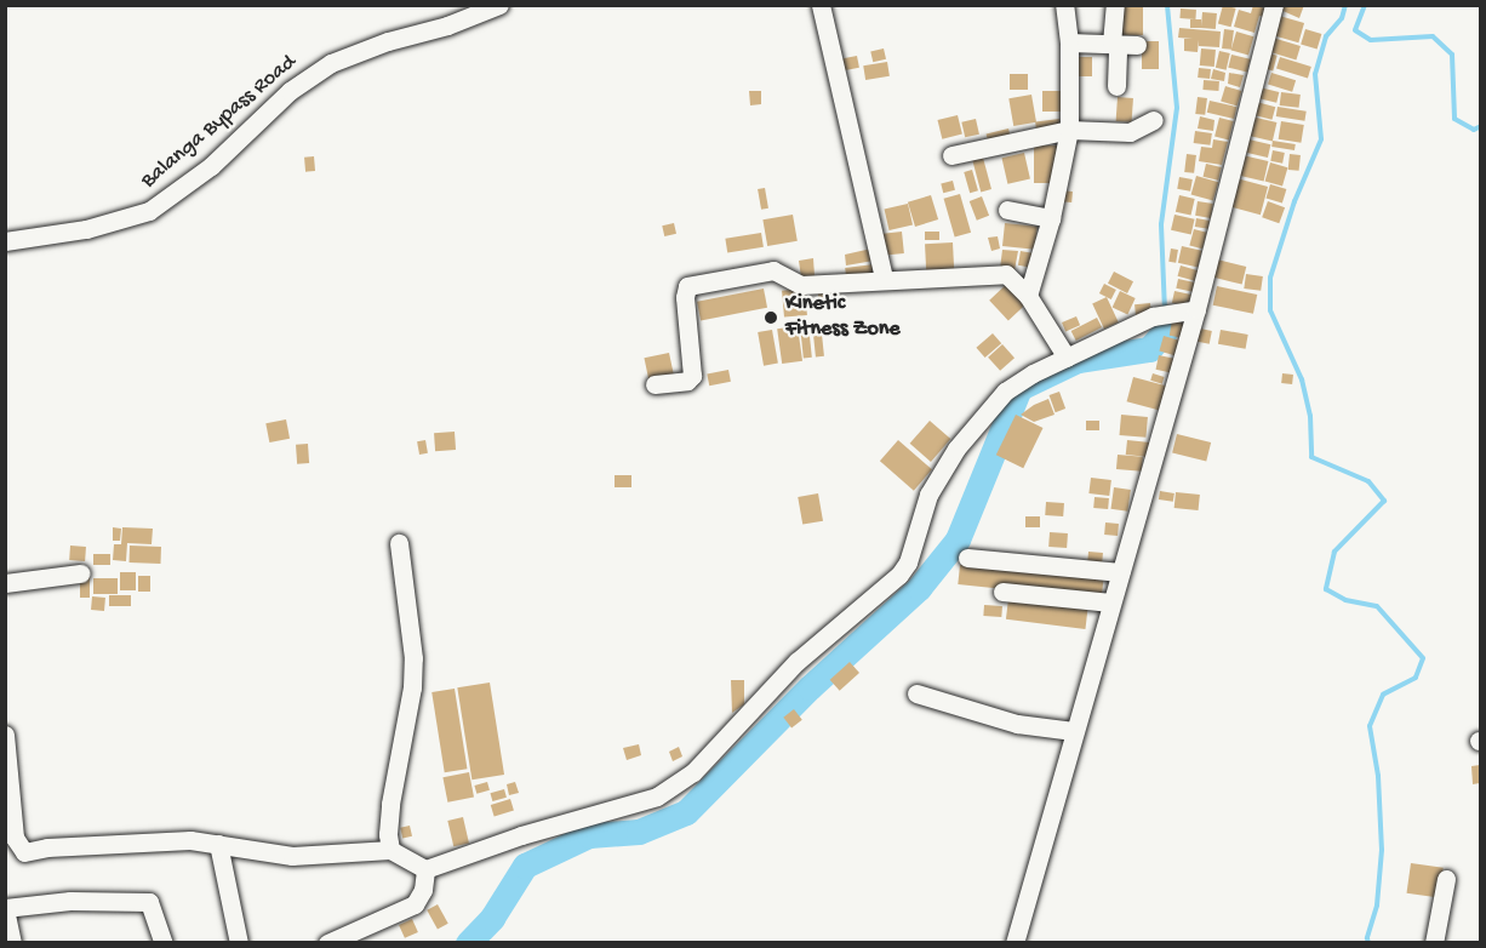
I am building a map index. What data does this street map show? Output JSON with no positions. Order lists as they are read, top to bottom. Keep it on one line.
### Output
{"streets":{"street":["Balanga Bypass Road"]},"places":["Kinetic Fitness Zone"]}
